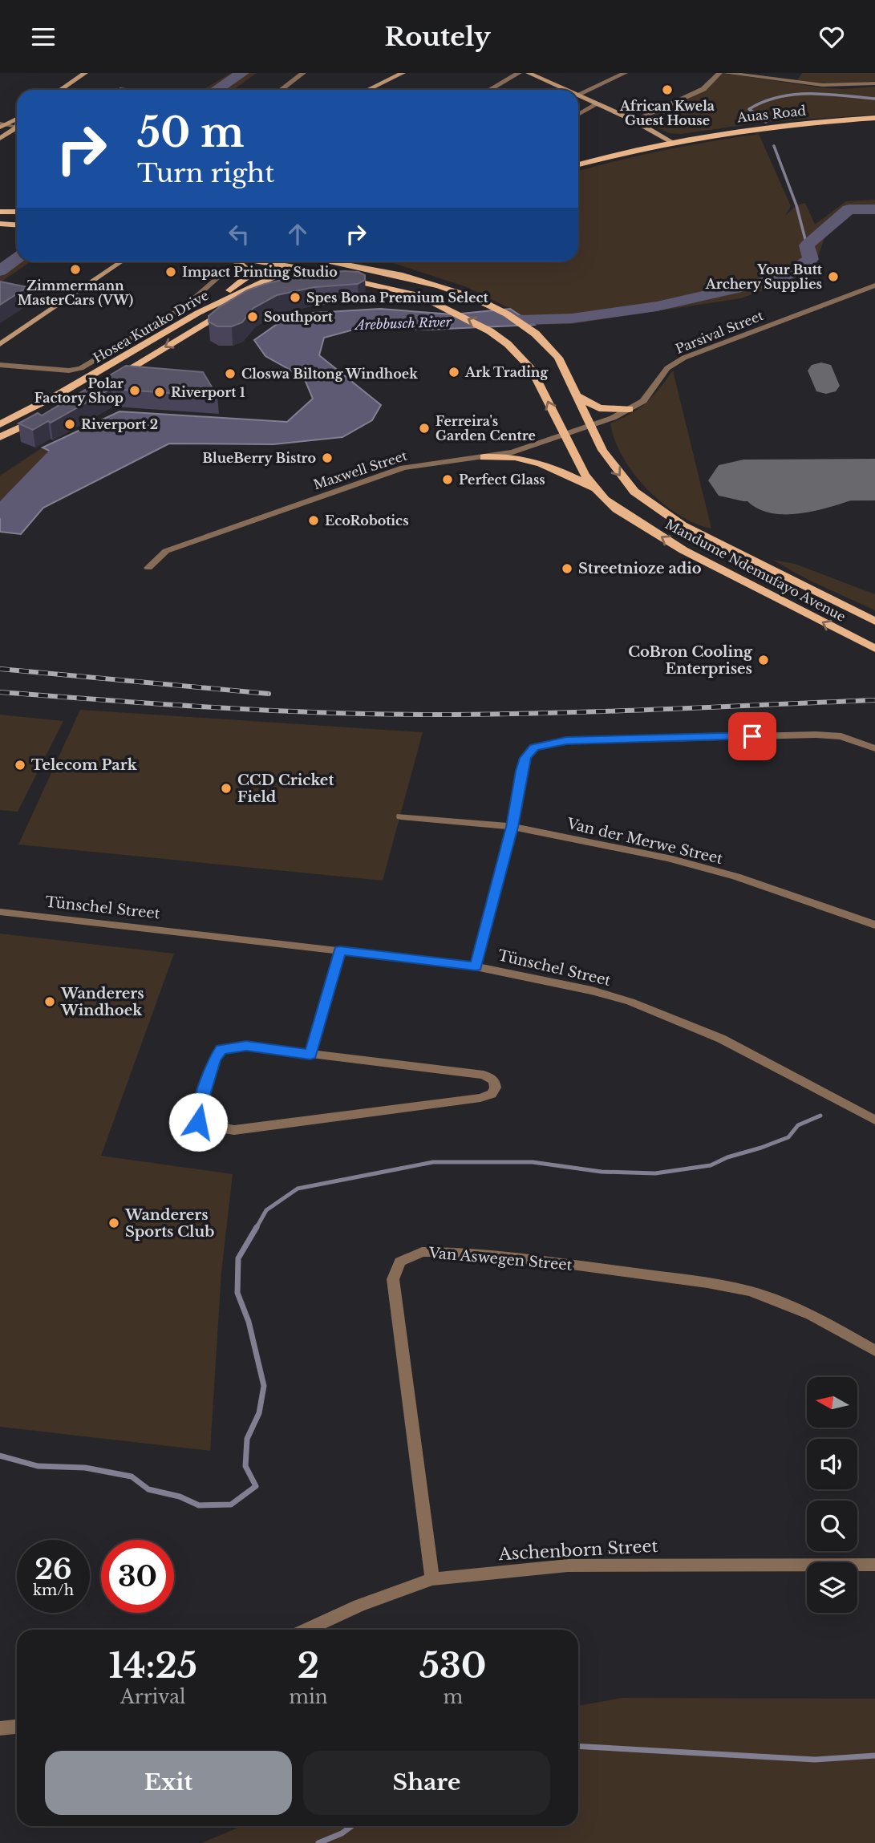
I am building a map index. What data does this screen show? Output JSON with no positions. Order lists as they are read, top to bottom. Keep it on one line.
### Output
{"streets":{"main road":["Auas Road","Hosea Kutako Drive","Mandume Ndemufayo Avenue"],"street":["Parsival Street","Maxwell Street","Van der Merwe Street","Tünschel Street","Van Aswegen Street","Aschenborn Street"]},"crossings":[["Hosea Kutako Drive","Mandume Ndemufayo Avenue"],["Parsival Street","Maxwell Street"],["Parsival Street","Mandume Ndemufayo Avenue"],["Maxwell Street","Mandume Ndemufayo Avenue"],["Van Aswegen Street","Aschenborn Street"]],"water":["Arebbusch River"],"places":["African Kwela Guest House","Zimmermann MasterCars (VW)","Impact Printing Studio","Your Butt Archery Supplies","Spes Bona Premium Select","Southport","Ark Trading","Closwa Biltong Windhoek","Polar Factory Shop","Riverport 1","Riverport 2","Ferreira's Garden Centre","BlueBerry Bistro","Perfect Glass","EcoRobotics","Streetnioze adio","CoBron Cooling Enterprises","Telecom Park","CCD Cricket Field","Wanderers Windhoek","Wanderers Sports Club"],"north":"left","page":{"header":"Routely","turn":["50 m","Turn right"],"speed":"26 km/h","limit":"30","eta":["14:25","Arrival","2","min","530","m"],"buttons":["Exit","Share"]}}
